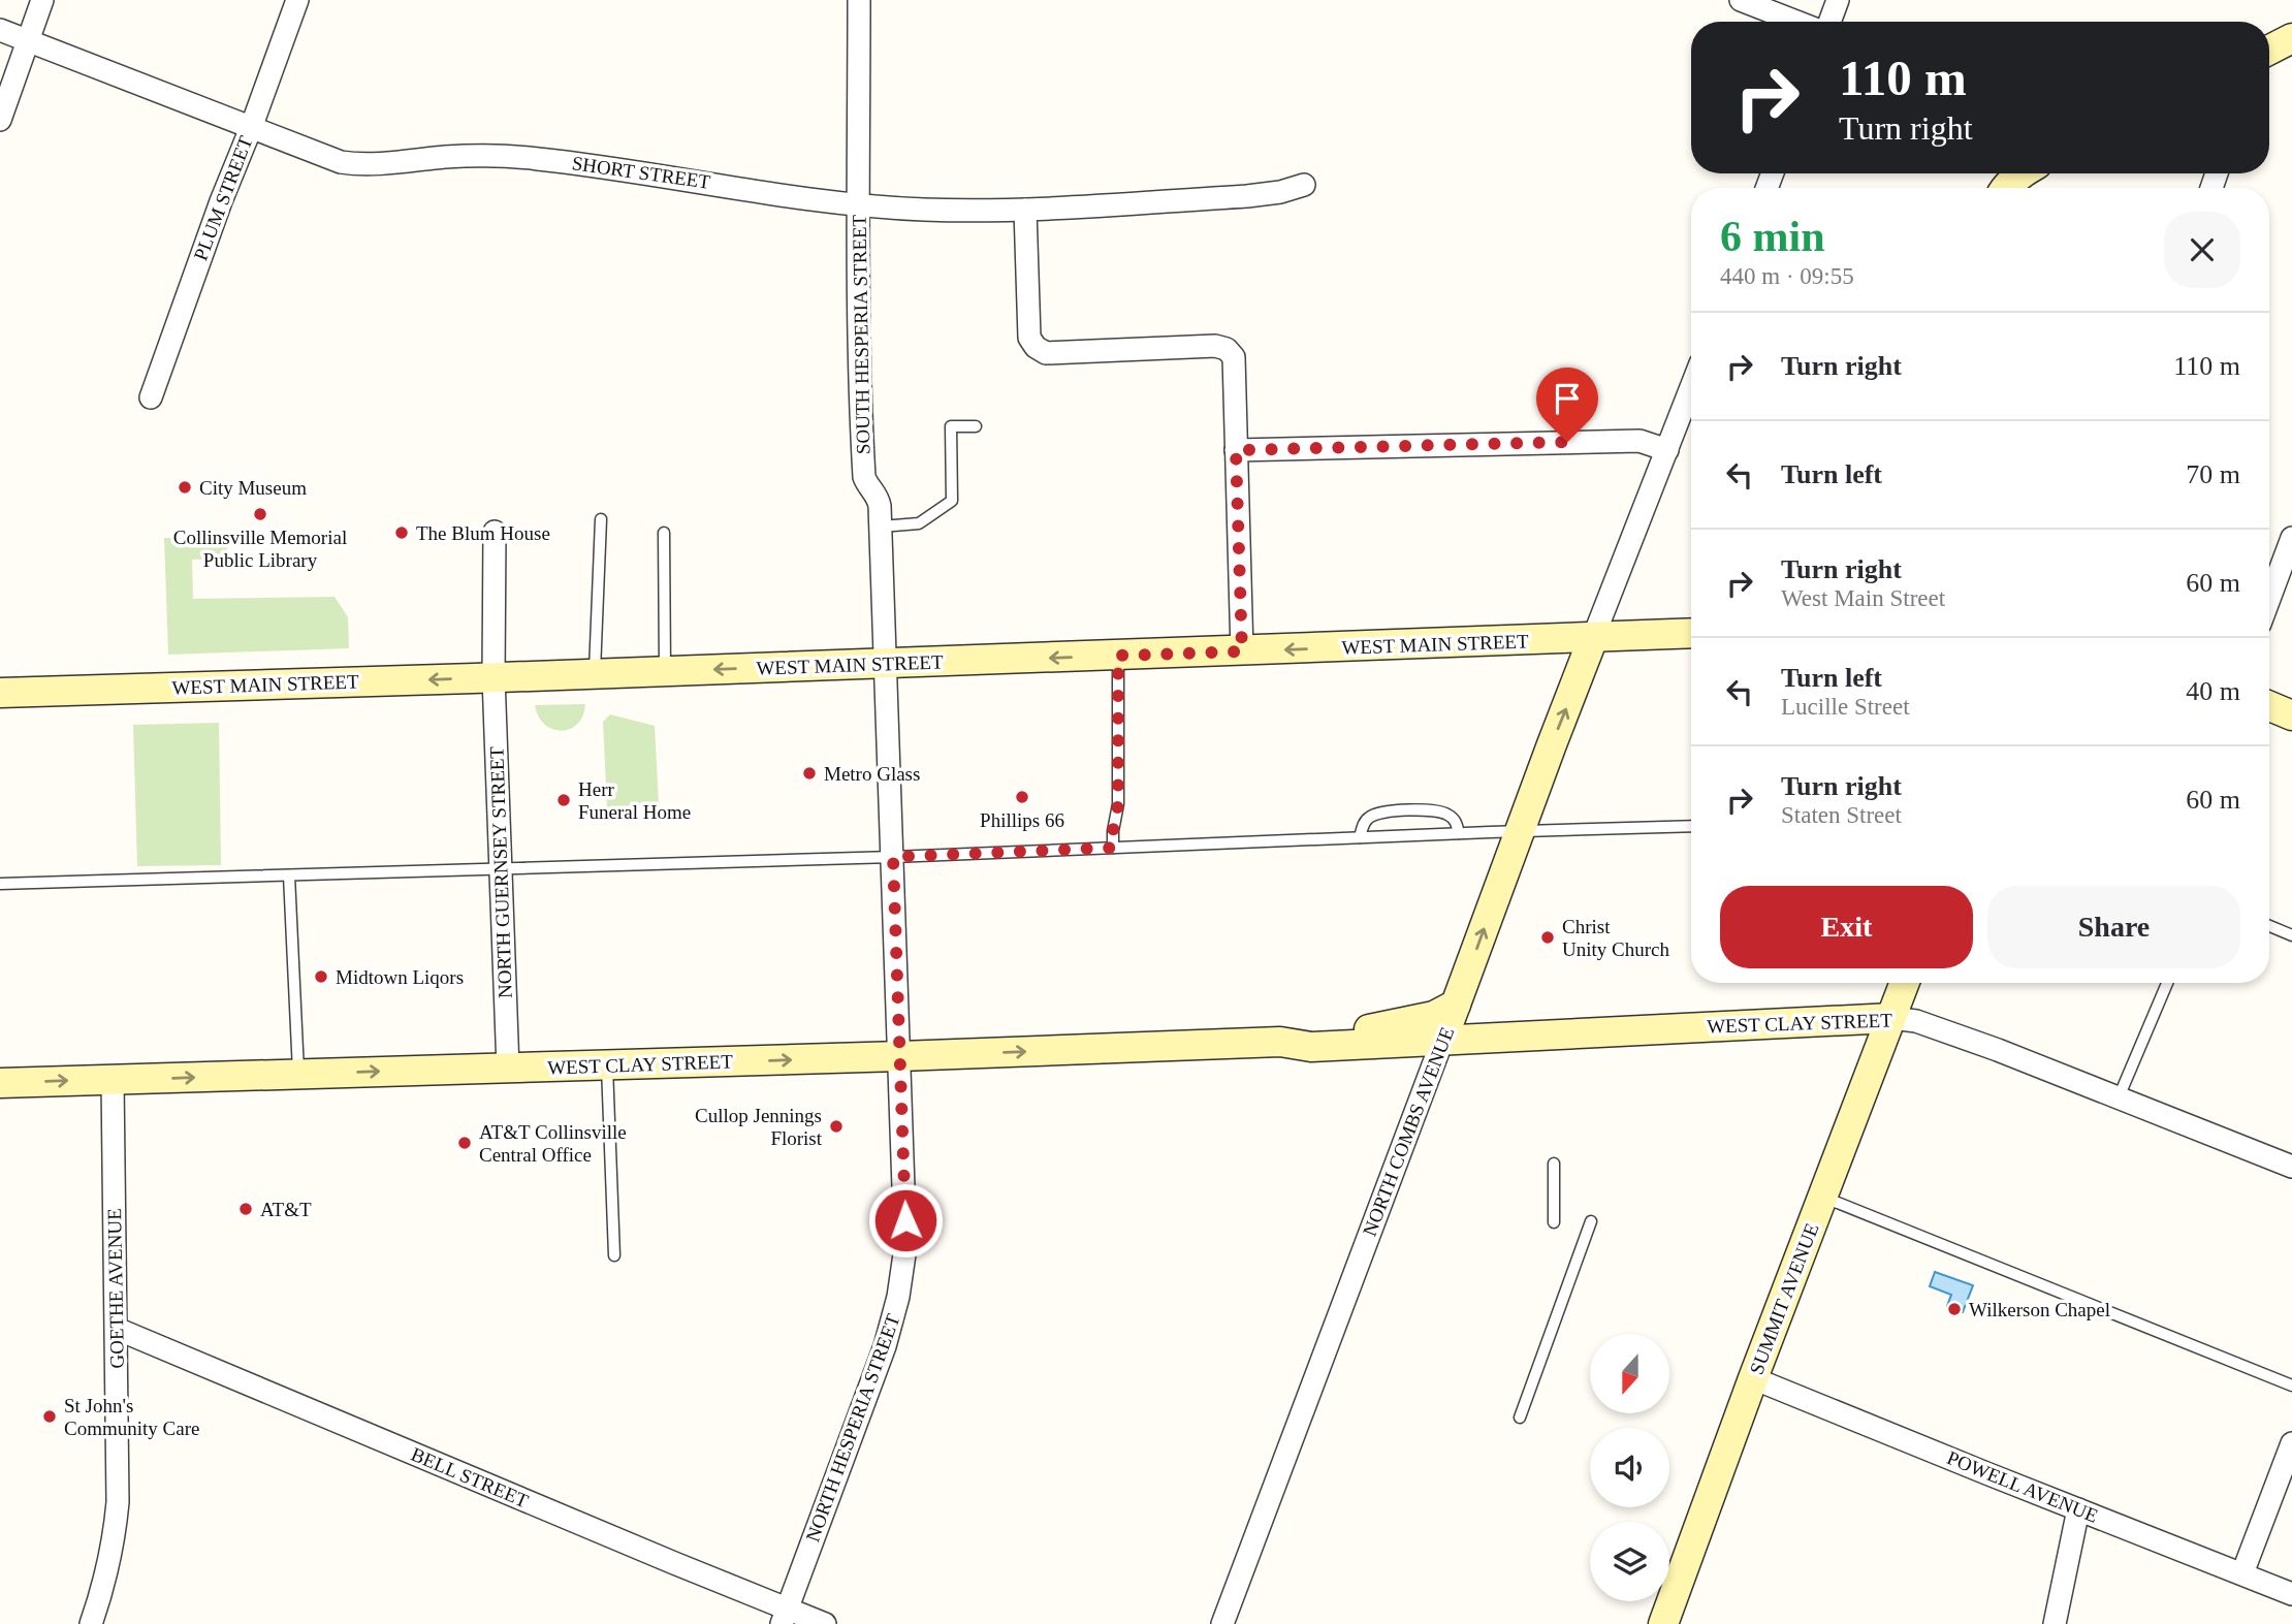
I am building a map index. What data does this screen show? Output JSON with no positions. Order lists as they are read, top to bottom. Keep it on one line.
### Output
{"streets":{"main road":["WEST MAIN STREET","WEST CLAY STREET","NORTH COMBS AVENUE","SUMMIT AVENUE"],"street":["SHORT STREET","PLUM STREET","SOUTH HESPERIA STREET","NORTH GUERNSEY STREET","GOETHE AVENUE","NORTH HESPERIA STREET","BELL STREET","POWELL AVENUE"]},"crossings":[["SHORT STREET","PLUM STREET"],["SHORT STREET","SOUTH HESPERIA STREET"],["SOUTH HESPERIA STREET","WEST MAIN STREET"],["SOUTH HESPERIA STREET","NORTH HESPERIA STREET"],["WEST MAIN STREET","NORTH GUERNSEY STREET"],["WEST MAIN STREET","NORTH COMBS AVENUE"],["WEST MAIN STREET","NORTH HESPERIA STREET"],["NORTH GUERNSEY STREET","WEST CLAY STREET"],["WEST CLAY STREET","NORTH COMBS AVENUE"],["WEST CLAY STREET","GOETHE AVENUE"],["WEST CLAY STREET","SUMMIT AVENUE"],["WEST CLAY STREET","NORTH HESPERIA STREET"],["GOETHE AVENUE","BELL STREET"],["SUMMIT AVENUE","POWELL AVENUE"],["NORTH HESPERIA STREET","BELL STREET"]],"one_way":["WEST MAIN STREET","WEST CLAY STREET","NORTH COMBS AVENUE"],"places":["City Museum","Collinsville Memorial Public Library","The Blum House","Metro Glass","Phillips 66","Herr Funeral Home","Christ Unity Church","Midtown Liqors","Cullop Jennings Florist","AT&T Collinsville Central Office","AT&T","Wilkerson Chapel","St John's Community Care"],"north":"bottom","page":{"turn":["110 m","Turn right"],"heading":["6 min","440 m · 09:55"],"list":[{"name":"Turn right","value":"110 m"},{"name":"Turn left","value":"70 m"},{"name":"Turn right","note":"West Main Street","value":"60 m"},{"name":"Turn left","note":"Lucille Street","value":"40 m"},{"name":"Turn right","note":"Staten Street","value":"60 m"}],"buttons":["Exit","Share"]}}
